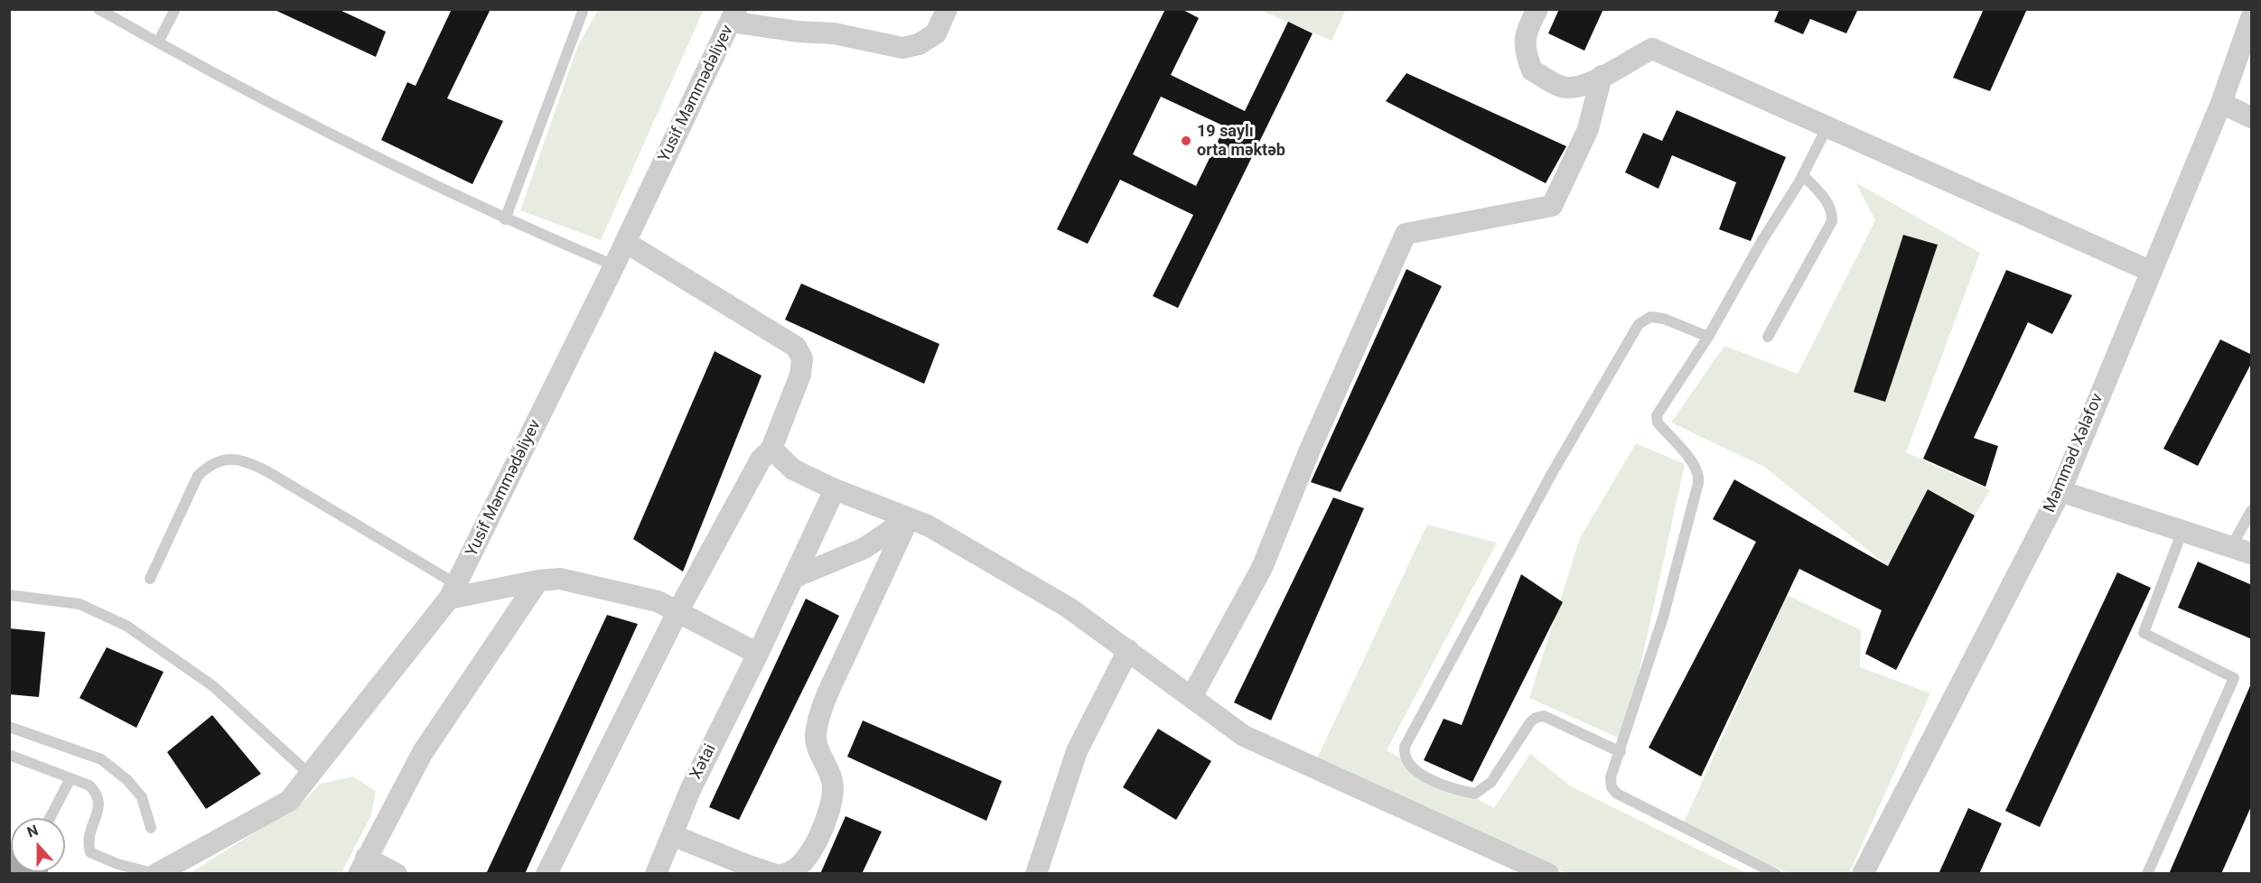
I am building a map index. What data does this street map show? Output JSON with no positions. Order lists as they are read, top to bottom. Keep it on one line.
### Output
{"streets":{"street":["Yusif Məmmədəliyev","Məmməd Xələfov","Xətai"]},"places":["19 saylı orta məktəb"],"north":"top"}
